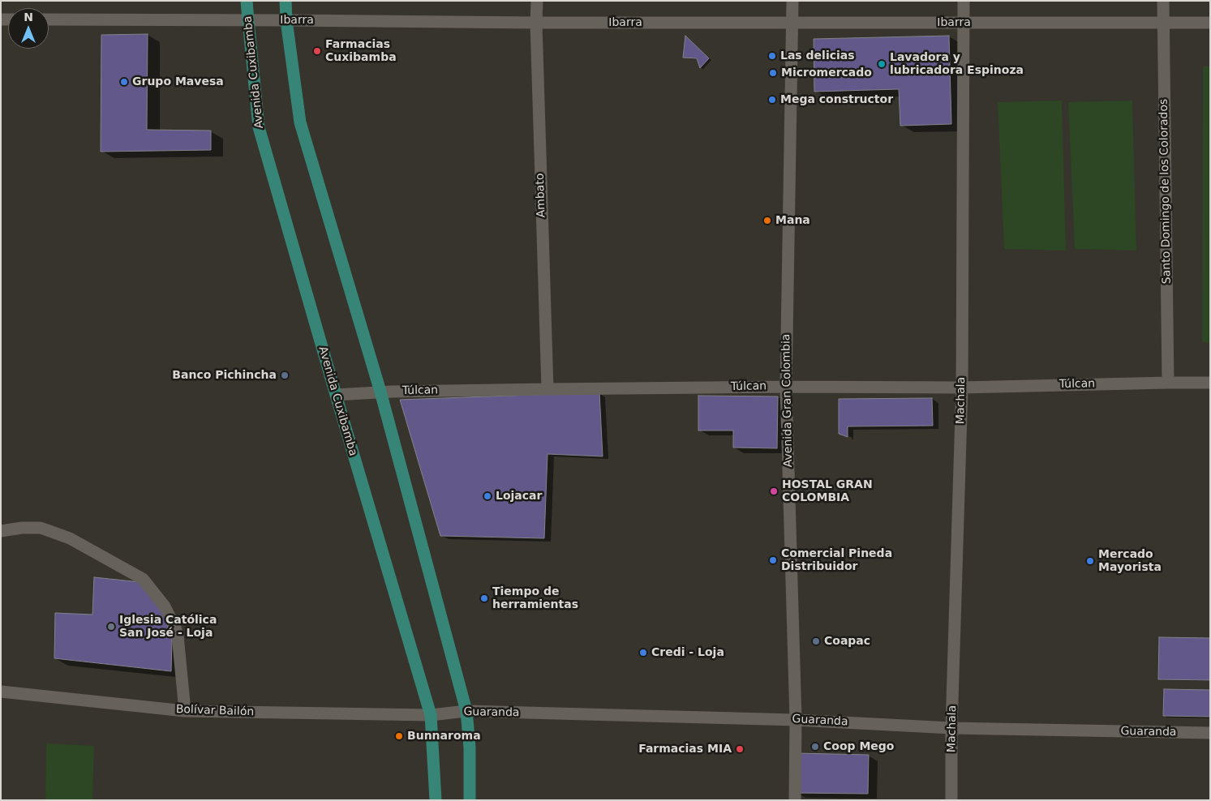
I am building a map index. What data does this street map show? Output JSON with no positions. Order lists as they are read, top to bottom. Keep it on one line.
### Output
{"streets":{"main road":["Avenida Cuxibamba"],"street":["Ibarra","Santo Domingo de los Colorados","Ambato","Túlcan","Avenida Gran Colombia","Machala","Bolívar Bailón","Guaranda"]},"crossings":[["Ibarra","Avenida Cuxibamba"],["Ibarra","Santo Domingo de los Colorados"],["Ibarra","Ambato"],["Ibarra","Avenida Gran Colombia"],["Ibarra","Machala"],["Avenida Cuxibamba","Túlcan"],["Avenida Cuxibamba","Bolívar Bailón"],["Avenida Cuxibamba","Guaranda"],["Santo Domingo de los Colorados","Túlcan"],["Ambato","Túlcan"],["Túlcan","Avenida Gran Colombia"],["Túlcan","Machala"],["Avenida Gran Colombia","Guaranda"],["Machala","Guaranda"],["Bolívar Bailón","Guaranda"]],"places":["Farmacias Cuxibamba","Las delicias","Lavadora y lubricadora Espinoza","Micromercado","Grupo Mavesa","Mega constructor","Mana","Banco Pichincha","HOSTAL GRAN COLOMBIA","Lojacar","Comercial Pineda Distribuidor","Mercado Mayorista","Tiempo de herramientas","Iglesia Católica San José - Loja","Coapac","Credi - Loja","Bunnaroma","Coop Mego","Farmacias MIA"],"north":"top"}
